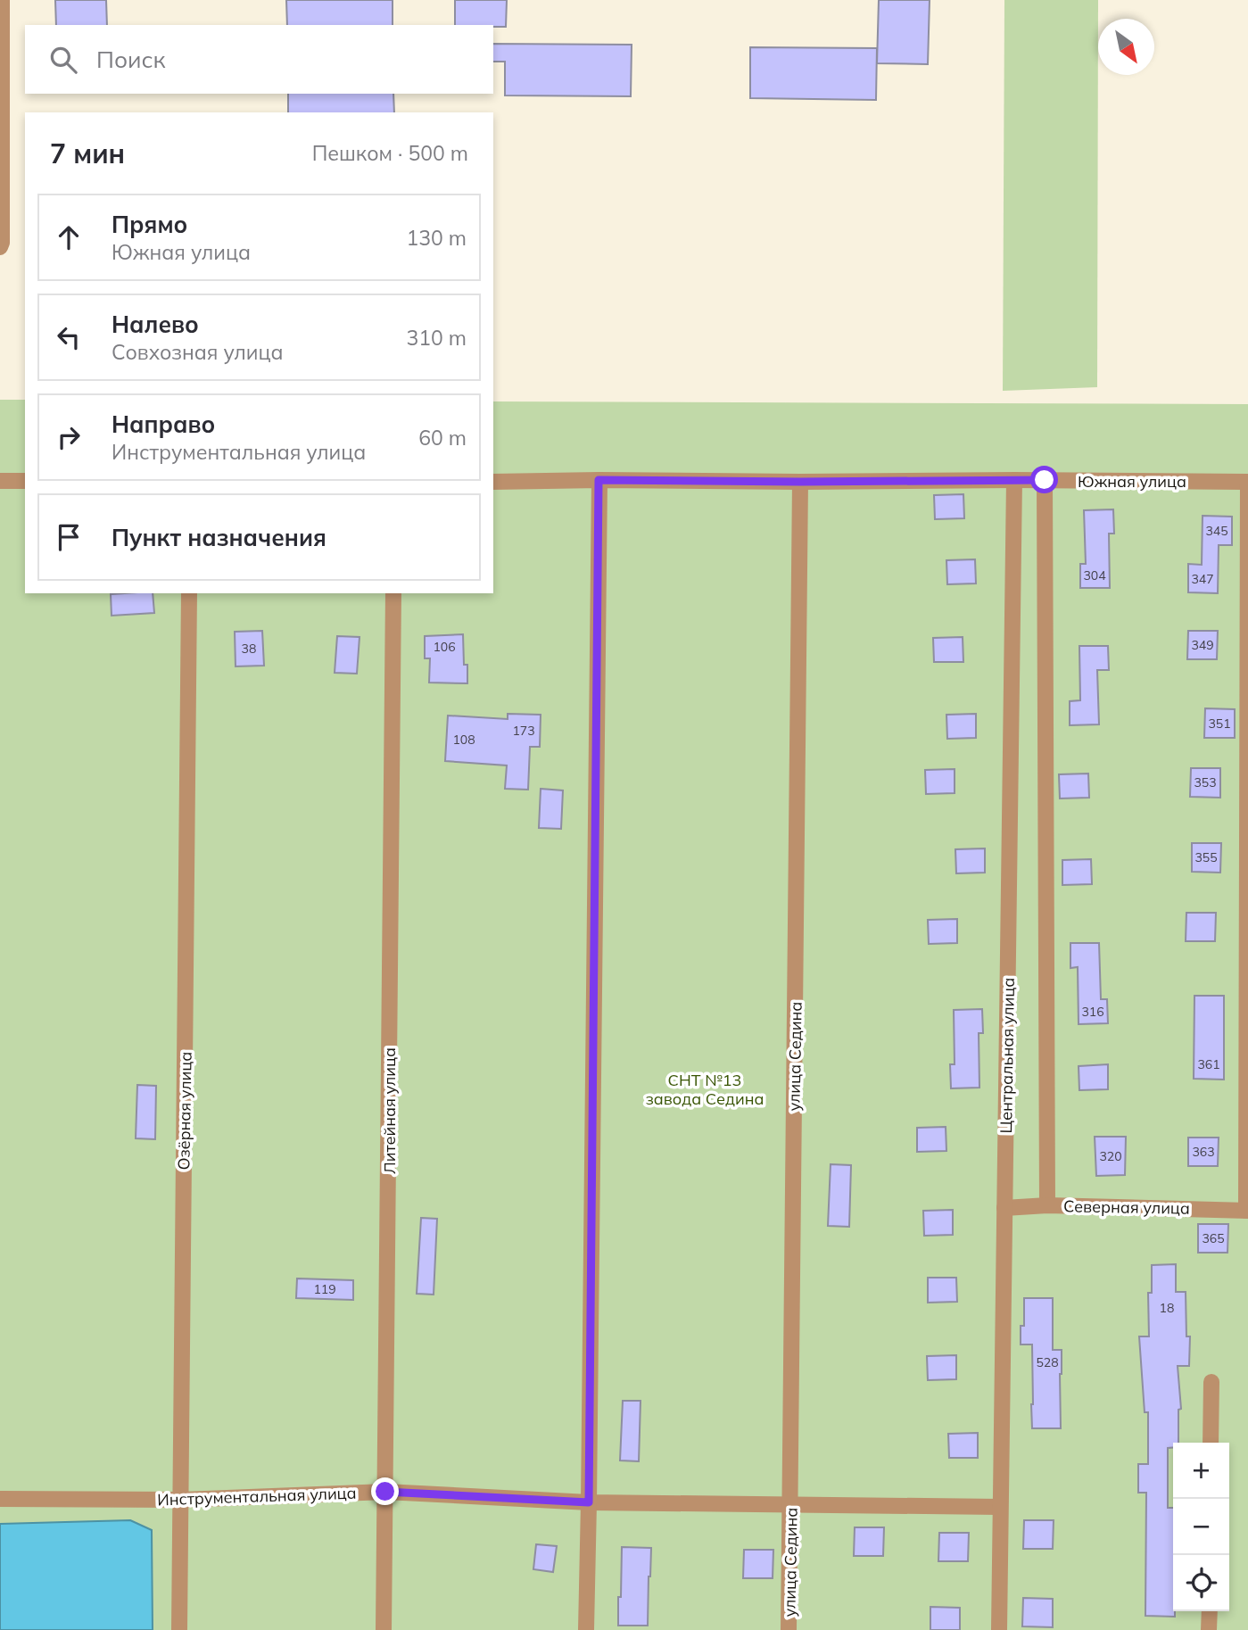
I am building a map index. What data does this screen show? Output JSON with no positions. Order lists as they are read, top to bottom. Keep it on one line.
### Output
{"streets":{"street":["Южная улица","Центральная улица","улица Седина","Озёрная улица","Литейная улица","Северная улица","Инструментальная улица"]},"crossings":[["Южная улица","Центральная улица"],["Южная улица","улица Седина"],["Центральная улица","Северная улица"],["Центральная улица","Инструментальная улица"],["улица Седина","Инструментальная улица"],["Озёрная улица","Инструментальная улица"],["Литейная улица","Инструментальная улица"]],"parks":["СНТ №13 завода Седина"],"house_numbers":["345","304","347","349","106","38","351","173","108","353","355","316","361","363","320","365","119","18","528"],"north":"bottom right","page":{"search":"Поиск","heading":["7 мин","Пешком · 500 m"],"list":[["Прямо","Южная улица","130 m"],["Налево","Совхозная улица","310 m"],["Направо","Инструментальная улица","60 m"],"Пункт назначения"],"map_buttons":["+","−"]}}
